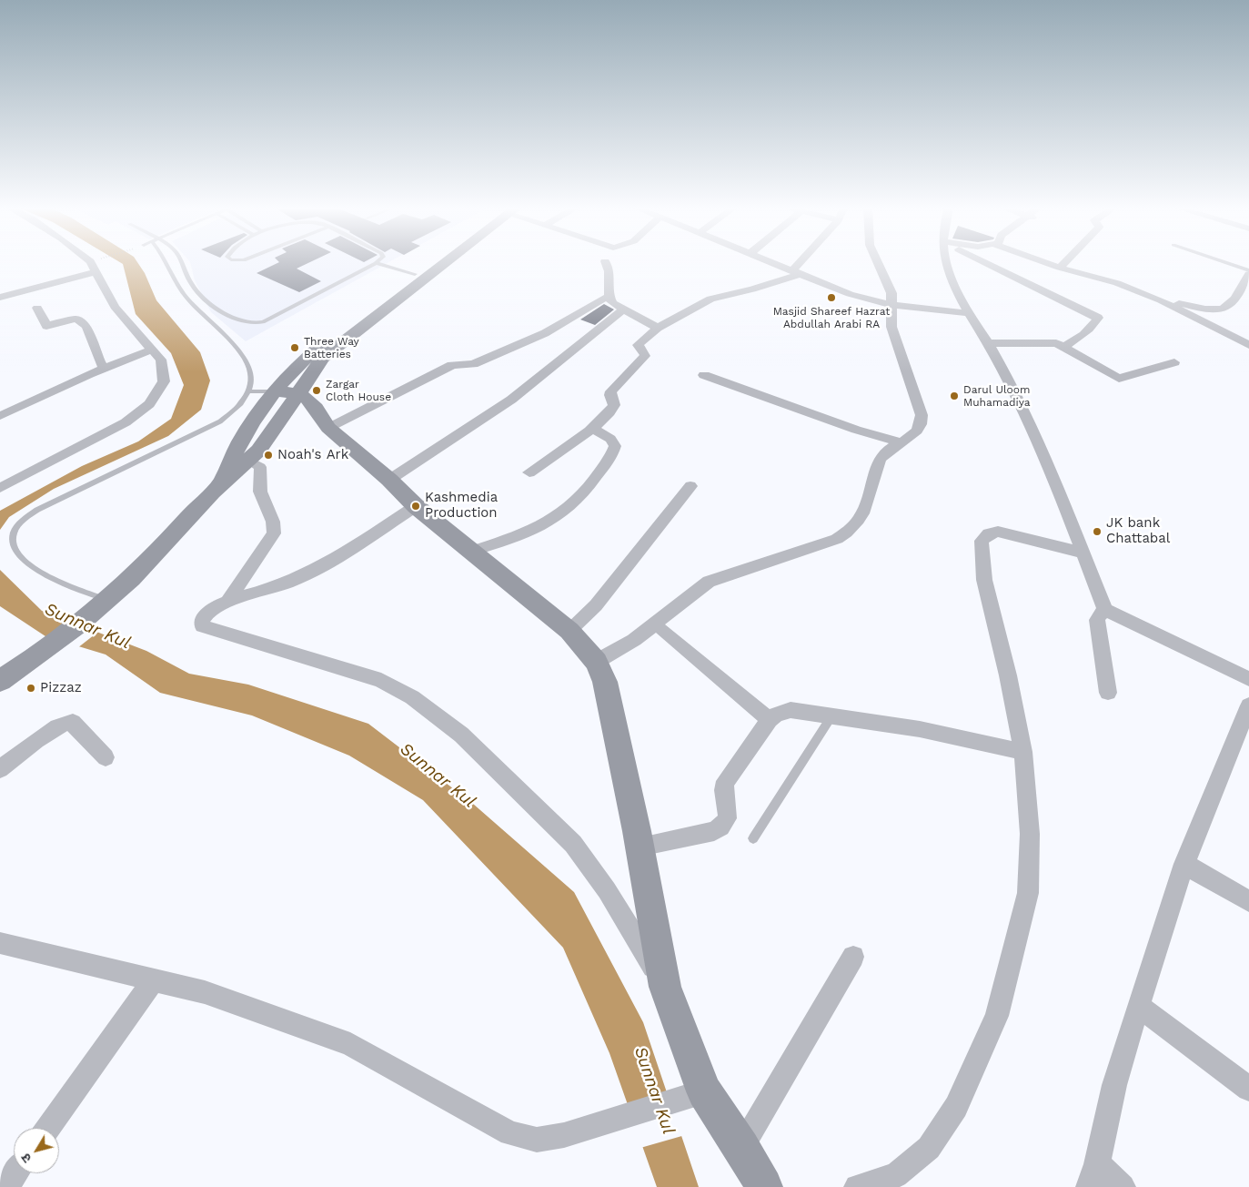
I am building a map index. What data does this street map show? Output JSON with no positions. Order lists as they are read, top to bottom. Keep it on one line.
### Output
{"water":["Sunnar Kul"],"places":["Masjid Shareef Hazrat Abdullah Arabi RA","Three Way Batteries","Zargar Cloth House","Darul Uloom Muhamadiya","Noah's Ark","Kashmedia Production","JK bank Chattabal","Pizzaz"],"north":"bottom left"}
